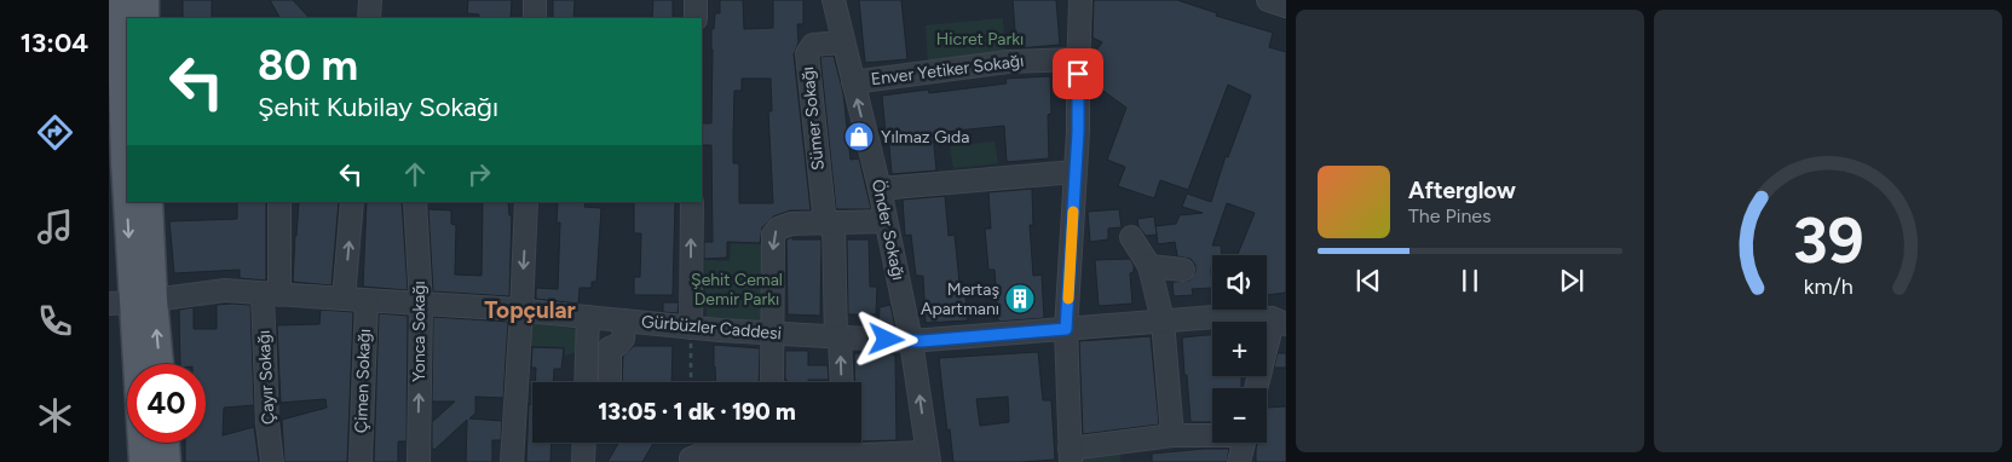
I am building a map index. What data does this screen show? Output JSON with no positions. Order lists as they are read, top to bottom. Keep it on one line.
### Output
{"streets":{"street":["Enver Yetiker Sokağı","Sümer Sokağı","Önder Sokağı","Gürbüzler Caddesi","Yonca Sokağı","Çayır Sokağı","Çimen Sokağı"]},"crossings":[["Enver Yetiker Sokağı","Önder Sokağı"],["Sümer Sokağı","Önder Sokağı"],["Sümer Sokağı","Gürbüzler Caddesi"],["Önder Sokağı","Gürbüzler Caddesi"],["Gürbüzler Caddesi","Yonca Sokağı"],["Gürbüzler Caddesi","Çayır Sokağı"],["Gürbüzler Caddesi","Çimen Sokağı"]],"districts":["Topçular"],"parks":["Hicret Parkı","Şehit Cemal Demir Parkı"],"places":{"shop":["Yılmaz Gıda"],"building":["Mertaş Apartmanı"]},"page":{"tabs":"13:04","turn":["80 m","Şehit Kubilay Sokağı"],"song":["Afterglow","The Pines"],"map_buttons":["+","−"],"limit":"40","trip":"13:05 · 1 dk · 190 m","gauge":["39","km/h"]}}
